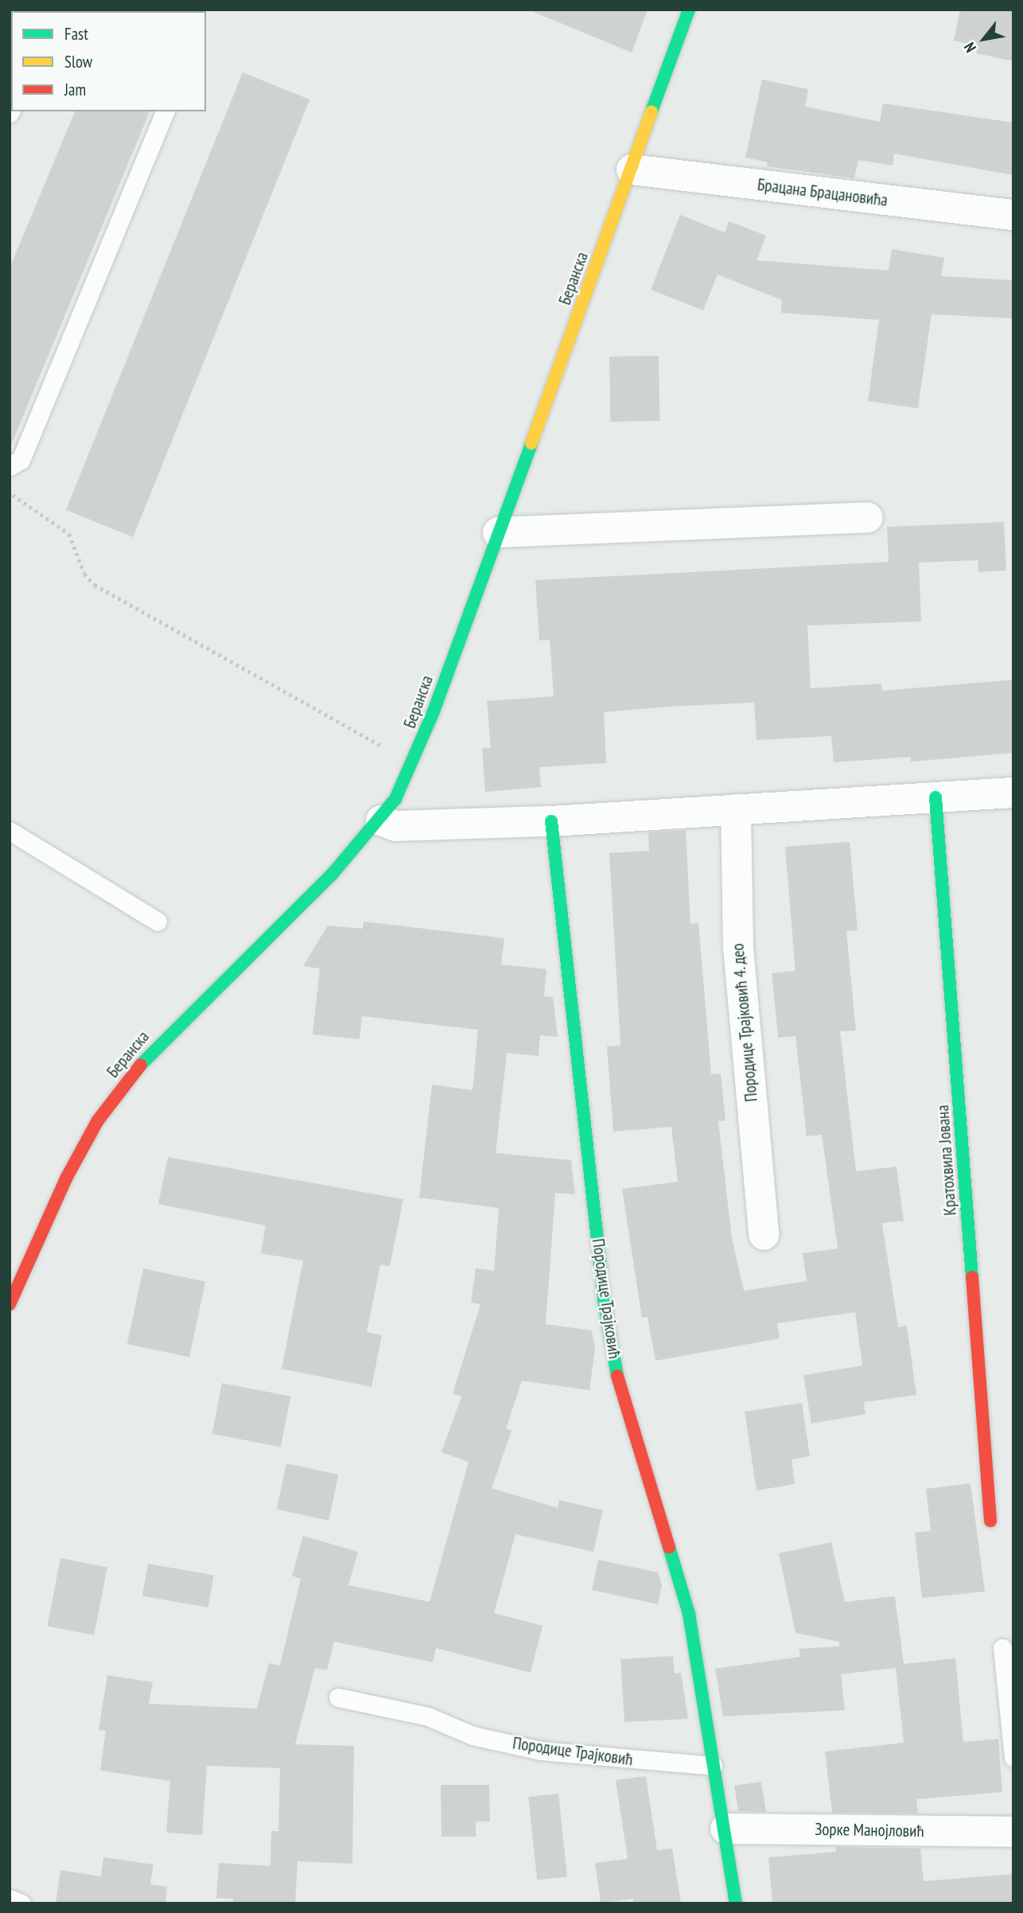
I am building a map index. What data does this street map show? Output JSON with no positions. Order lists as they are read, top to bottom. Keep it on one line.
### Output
{"streets":{"street":["Брацана Брацановића","Беранска","Породице Трајковић 4. део","Кратохвила Јована","Породице Трајковић","Зорке Манојловић"]},"crossings":[["Брацана Брацановића","Беранска"],["Породице Трајковић","Зорке Манојловић"]],"legend":["Fast","Slow","Jam"],"north":"bottom left"}
